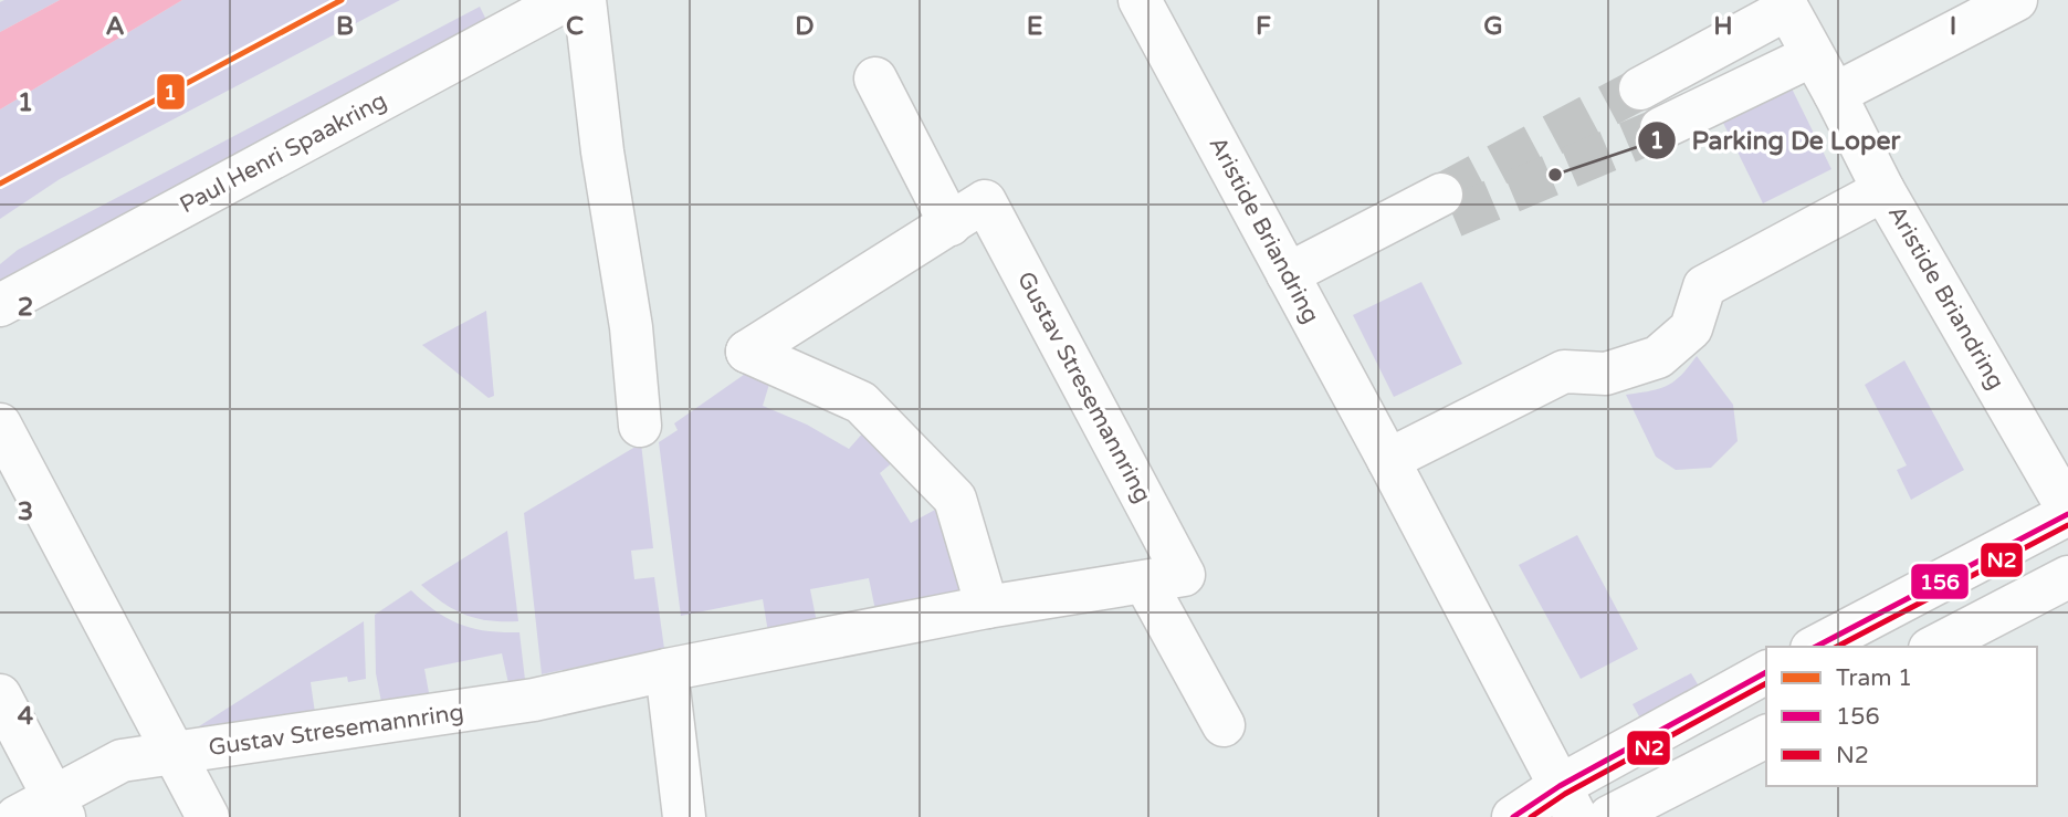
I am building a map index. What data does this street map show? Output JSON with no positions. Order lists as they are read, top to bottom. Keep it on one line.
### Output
{"streets":{"street":["Paul Henri Spaakring","Aristide Briandring","Gustav Stresemannring"]},"places":["Parking De Loper"],"lines":["tram line 1","transit line 156","transit line N2"],"legend":["Tram 1","156","N2"],"grid":{"columns":["A","B","C","D","E","F","G","H","I"],"rows":["1","2","3","4"]}}
